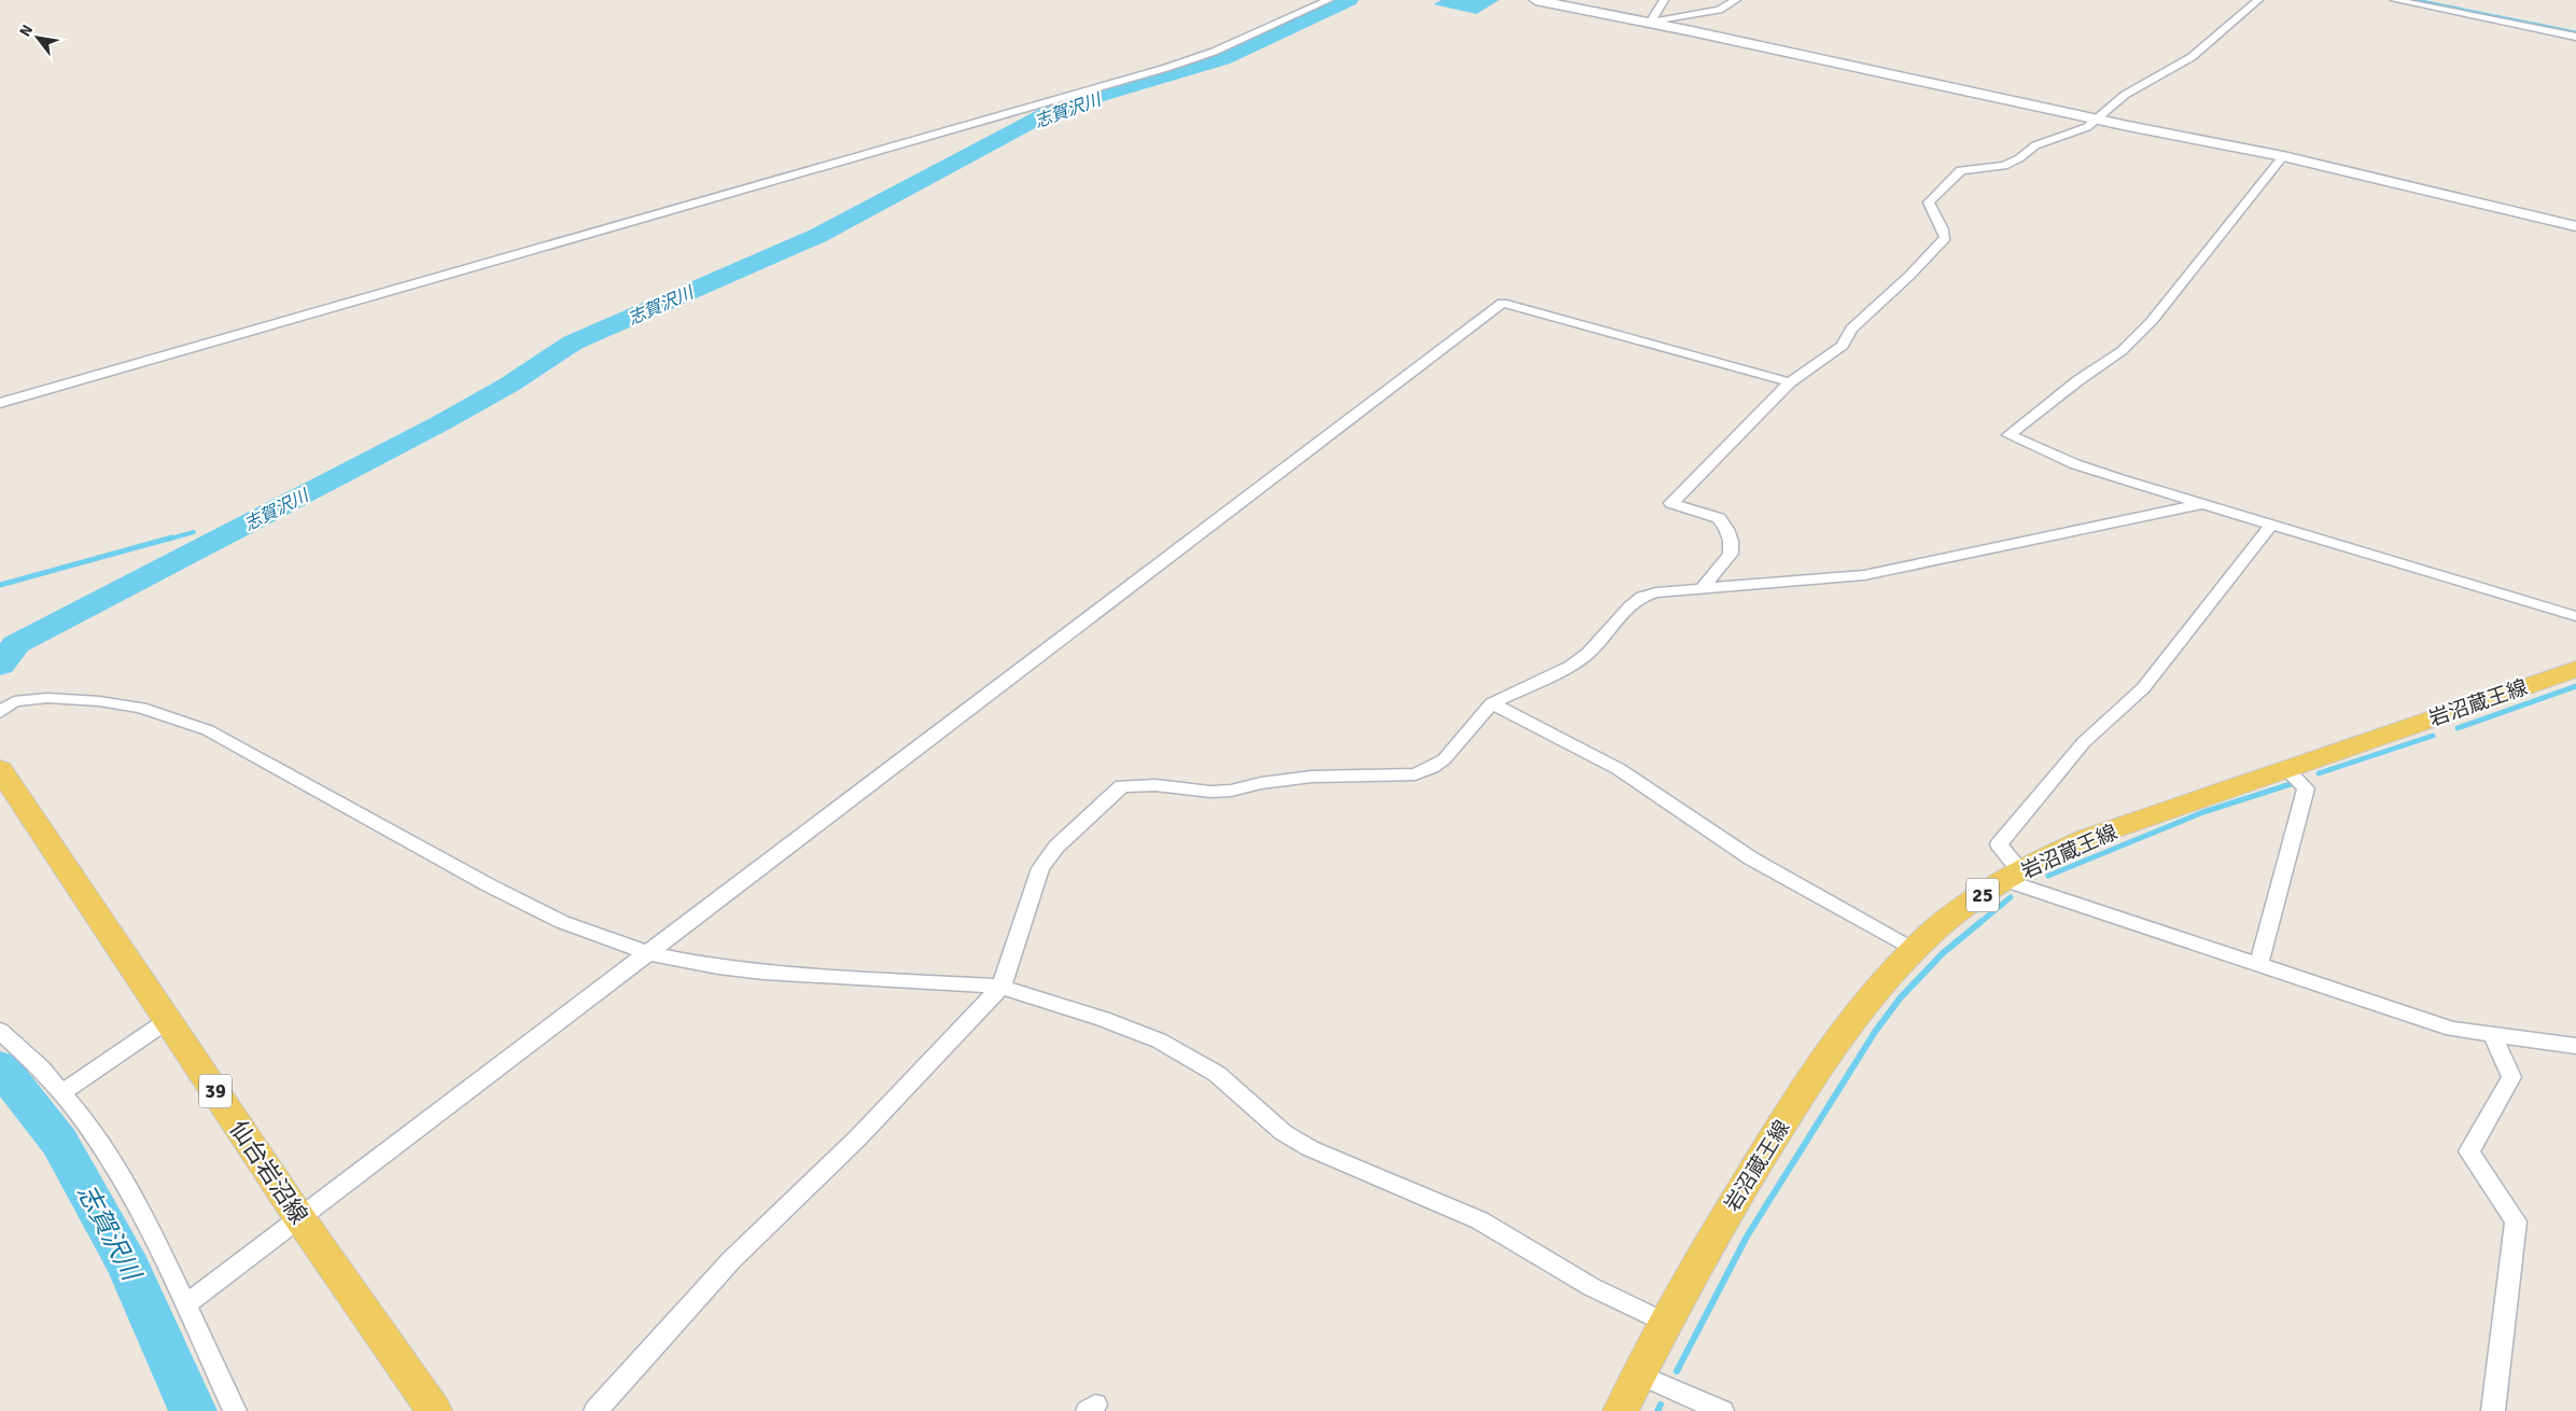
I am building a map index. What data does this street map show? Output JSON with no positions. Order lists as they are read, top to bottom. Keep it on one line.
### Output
{"streets":{"main road":["岩沼蔵王線","25","39","仙台岩沼線"]},"water":["志賀沢川"],"north":"top left"}
